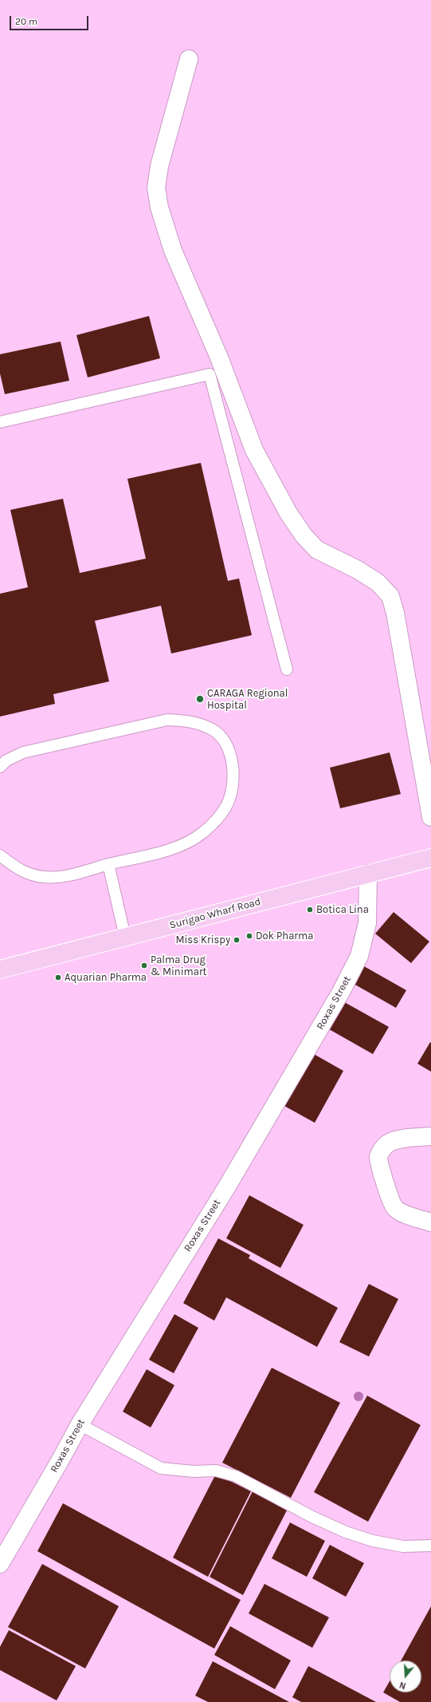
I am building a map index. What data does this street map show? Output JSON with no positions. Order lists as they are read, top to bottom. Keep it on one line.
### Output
{"streets":{"main road":["Surigao Wharf Road"],"street":["Roxas Street"]},"crossings":[["Surigao Wharf Road","Roxas Street"]],"places":["CARAGA Regional Hospital","Botica Lina","Dok Pharma","Miss Krispy","Palma Drug & Minimart","Aquarian Pharma"],"scale_bar":"20 m","north":"bottom"}
